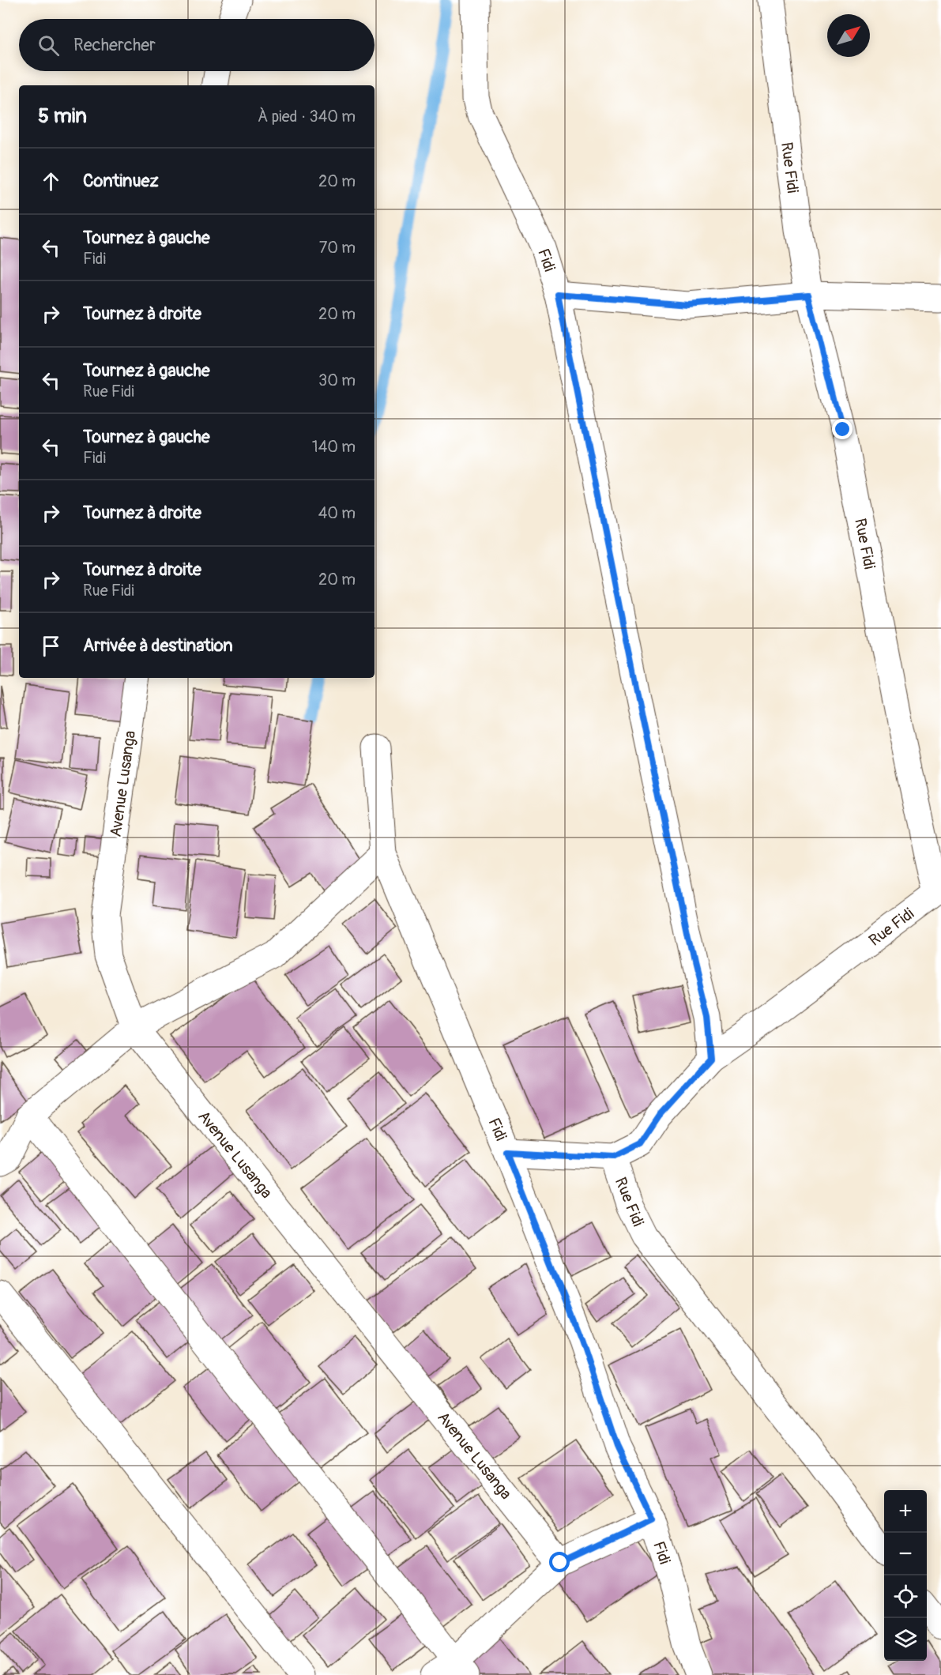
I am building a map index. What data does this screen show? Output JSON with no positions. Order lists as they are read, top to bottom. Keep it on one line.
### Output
{"streets":{"street":["Rue Fidi","Fidi","Avenue Lusanga"]},"crossings":[["Rue Fidi","Fidi"]],"north":"top right","page":{"search":"Rechercher","heading":["5 min","À pied · 340 m"],"list":[["Continuez","20 m"],["Tournez à gauche","Fidi","70 m"],["Tournez à droite","20 m"],["Tournez à gauche","Rue Fidi","30 m"],["Tournez à gauche","Fidi","140 m"],["Tournez à droite","40 m"],["Tournez à droite","Rue Fidi","20 m"],"Arrivée à destination"],"map_buttons":["+","−"]}}
